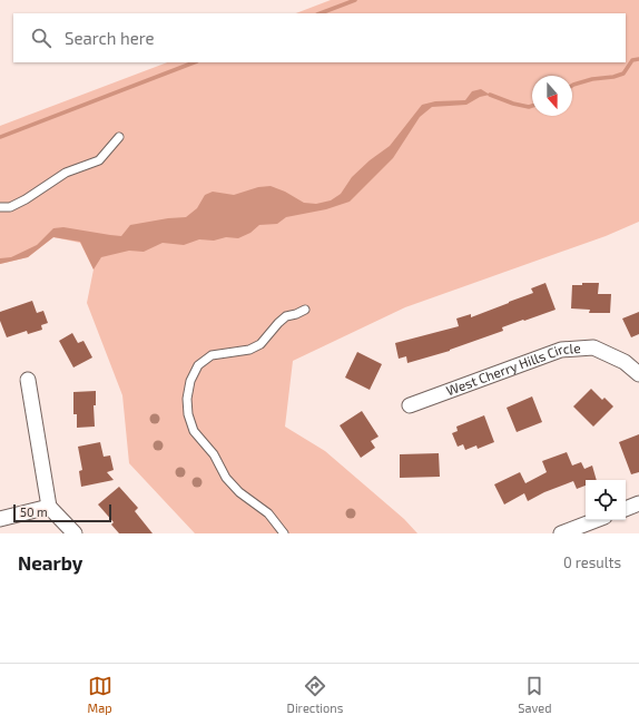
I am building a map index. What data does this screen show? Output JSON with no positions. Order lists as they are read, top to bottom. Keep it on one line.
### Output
{"streets":{"street":["West Cherry Hills Circle"]},"scale_bar":"50 m","north":"bottom","page":{"search":"Search here","scale":"50 m","heading":["Nearby","0 results"],"nav":["Map","Directions","Saved"]}}
